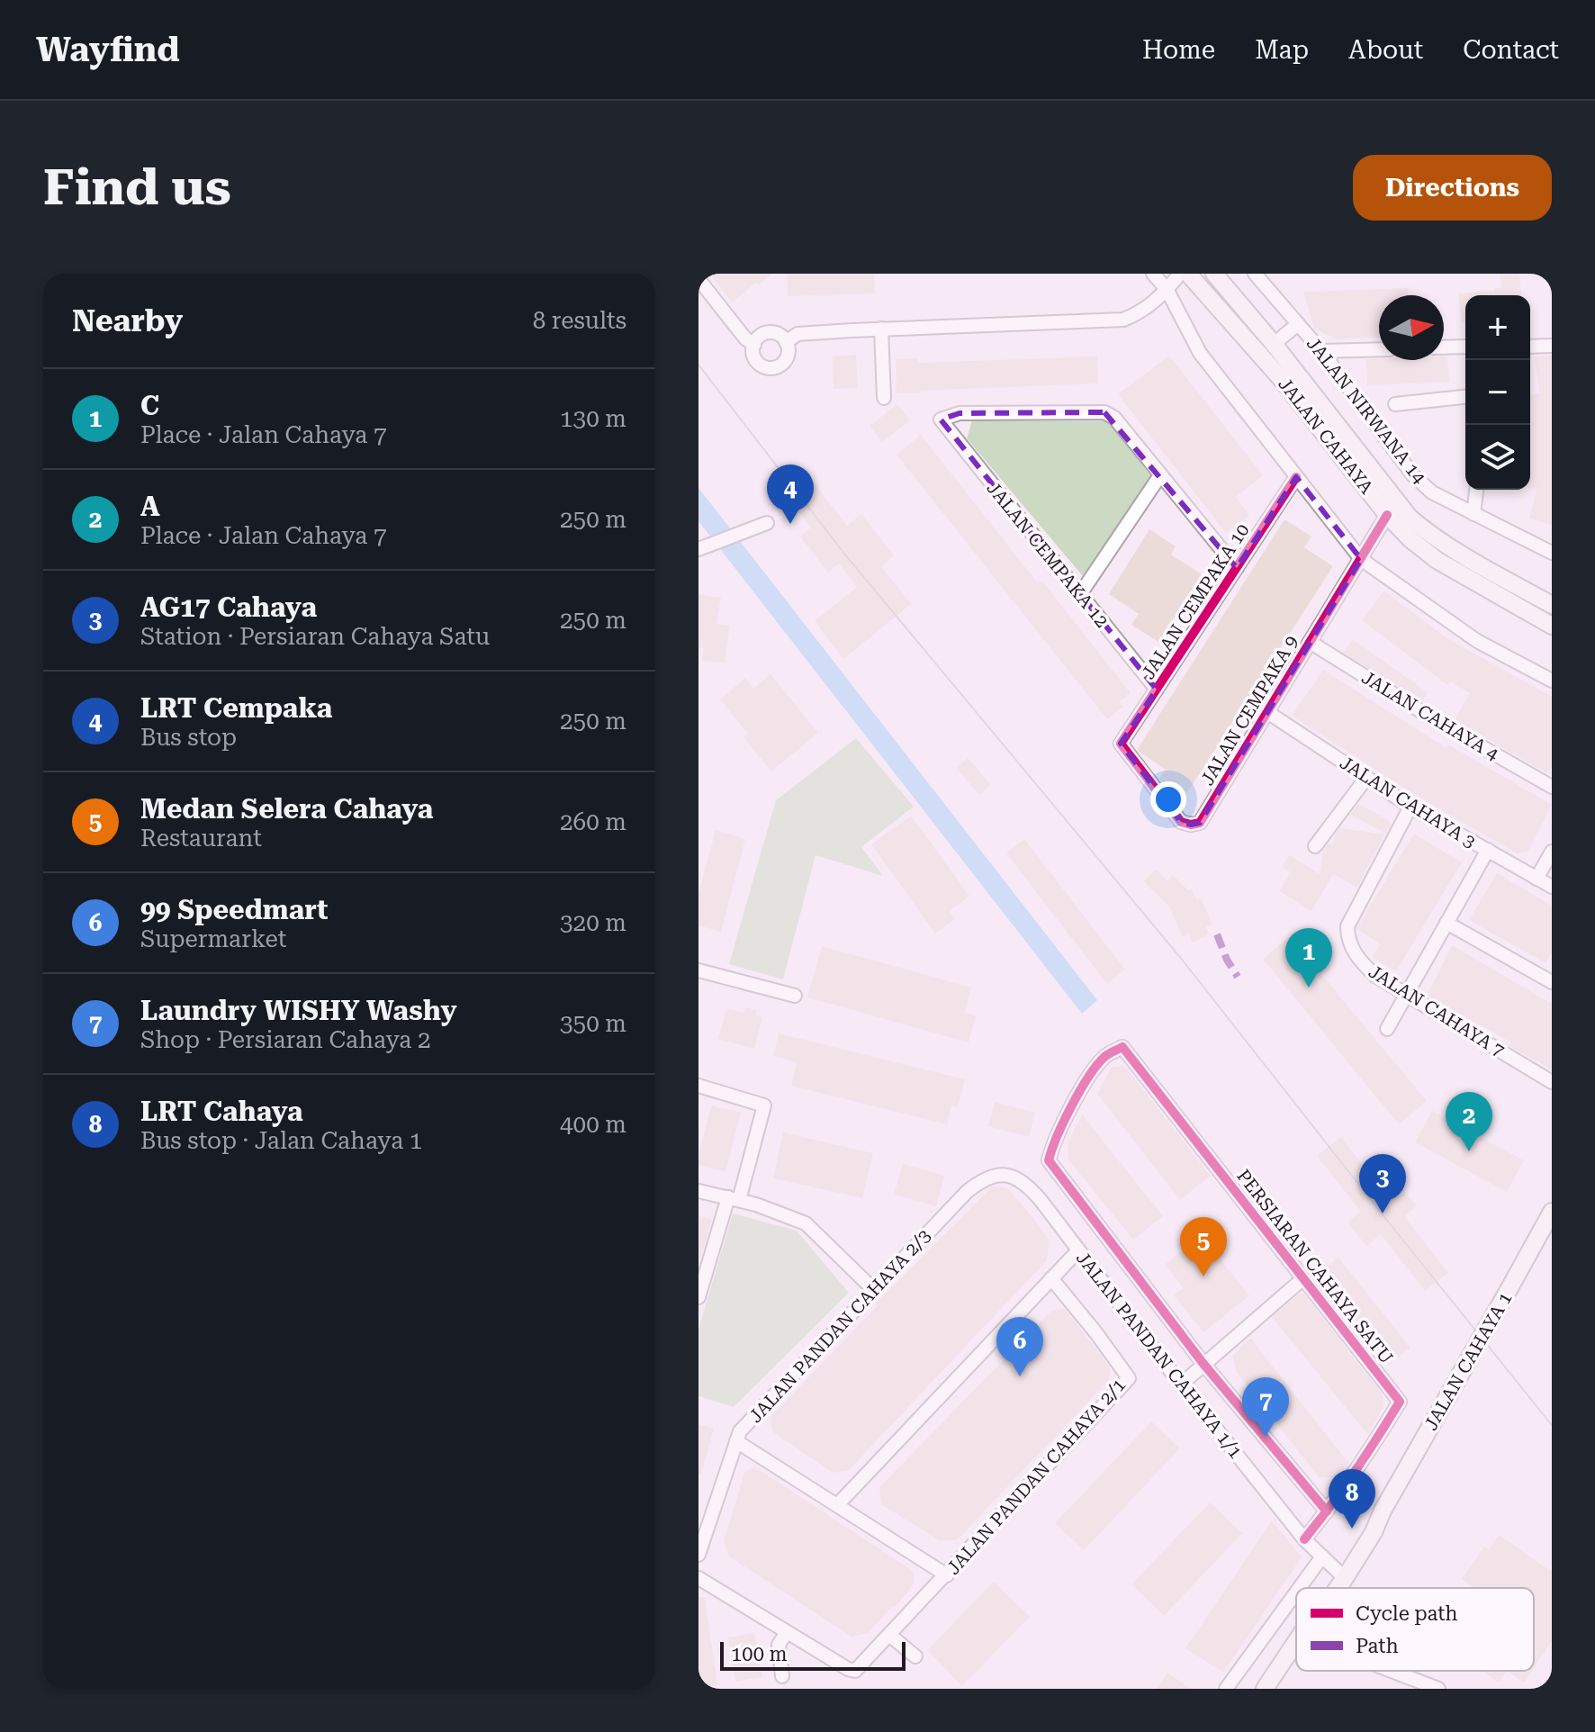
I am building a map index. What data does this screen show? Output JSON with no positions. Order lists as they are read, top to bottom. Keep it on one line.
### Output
{"streets":{"main road":["JALAN CAHAYA","JALAN CAHAYA 1"],"street":["JALAN NIRWANA 14","JALAN CEMPAKA 12","JALAN CEMPAKA 10","JALAN CEMPAKA 9","JALAN CAHAYA 4","JALAN CAHAYA 3","JALAN CAHAYA 7","PERSIARAN CAHAYA SATU","JALAN PANDAN CAHAYA 2/3","JALAN PANDAN CAHAYA 1/1","JALAN PANDAN CAHAYA 2/1"]},"crossings":[["JALAN CAHAYA","JALAN CEMPAKA 9"],["JALAN CEMPAKA 12","JALAN CEMPAKA 10"],["JALAN CEMPAKA 10","JALAN CEMPAKA 9"],["JALAN CEMPAKA 9","JALAN CAHAYA 4"],["JALAN CEMPAKA 9","JALAN CAHAYA 3"],["JALAN CAHAYA 3","JALAN CAHAYA 7"],["PERSIARAN CAHAYA SATU","JALAN PANDAN CAHAYA 1/1"],["JALAN PANDAN CAHAYA 2/3","JALAN PANDAN CAHAYA 1/1"],["JALAN PANDAN CAHAYA 1/1","JALAN CAHAYA 1"]],"legend":["Cycle path","Path"],"scale_bar":"100 m","north":"right","page":{"header":"Wayfind","nav":["Home","Map","About","Contact"],"buttons":"Directions","title":"Find us","heading":["Nearby","8 results"],"map_buttons":["+","−"],"list":[{"mark":"1","name":"C","note":"Place · Jalan Cahaya 7","value":"130 m"},{"mark":"2","name":"A","note":"Place · Jalan Cahaya 7","value":"250 m"},{"mark":"3","name":"AG17 Cahaya","note":"Station · Persiaran Cahaya Satu","value":"250 m"},{"mark":"4","name":"LRT Cempaka","note":"Bus stop","value":"250 m"},{"mark":"5","name":"Medan Selera Cahaya","note":"Restaurant","value":"260 m"},{"mark":"6","name":"99 Speedmart","note":"Supermarket","value":"320 m"},{"mark":"7","name":"Laundry WISHY Washy","note":"Shop · Persiaran Cahaya 2","value":"350 m"},{"mark":"8","name":"LRT Cahaya","note":"Bus stop · Jalan Cahaya 1","value":"400 m"}],"pins":["4","1","2","3","5","6","7","8"],"scale":"100 m"}}
